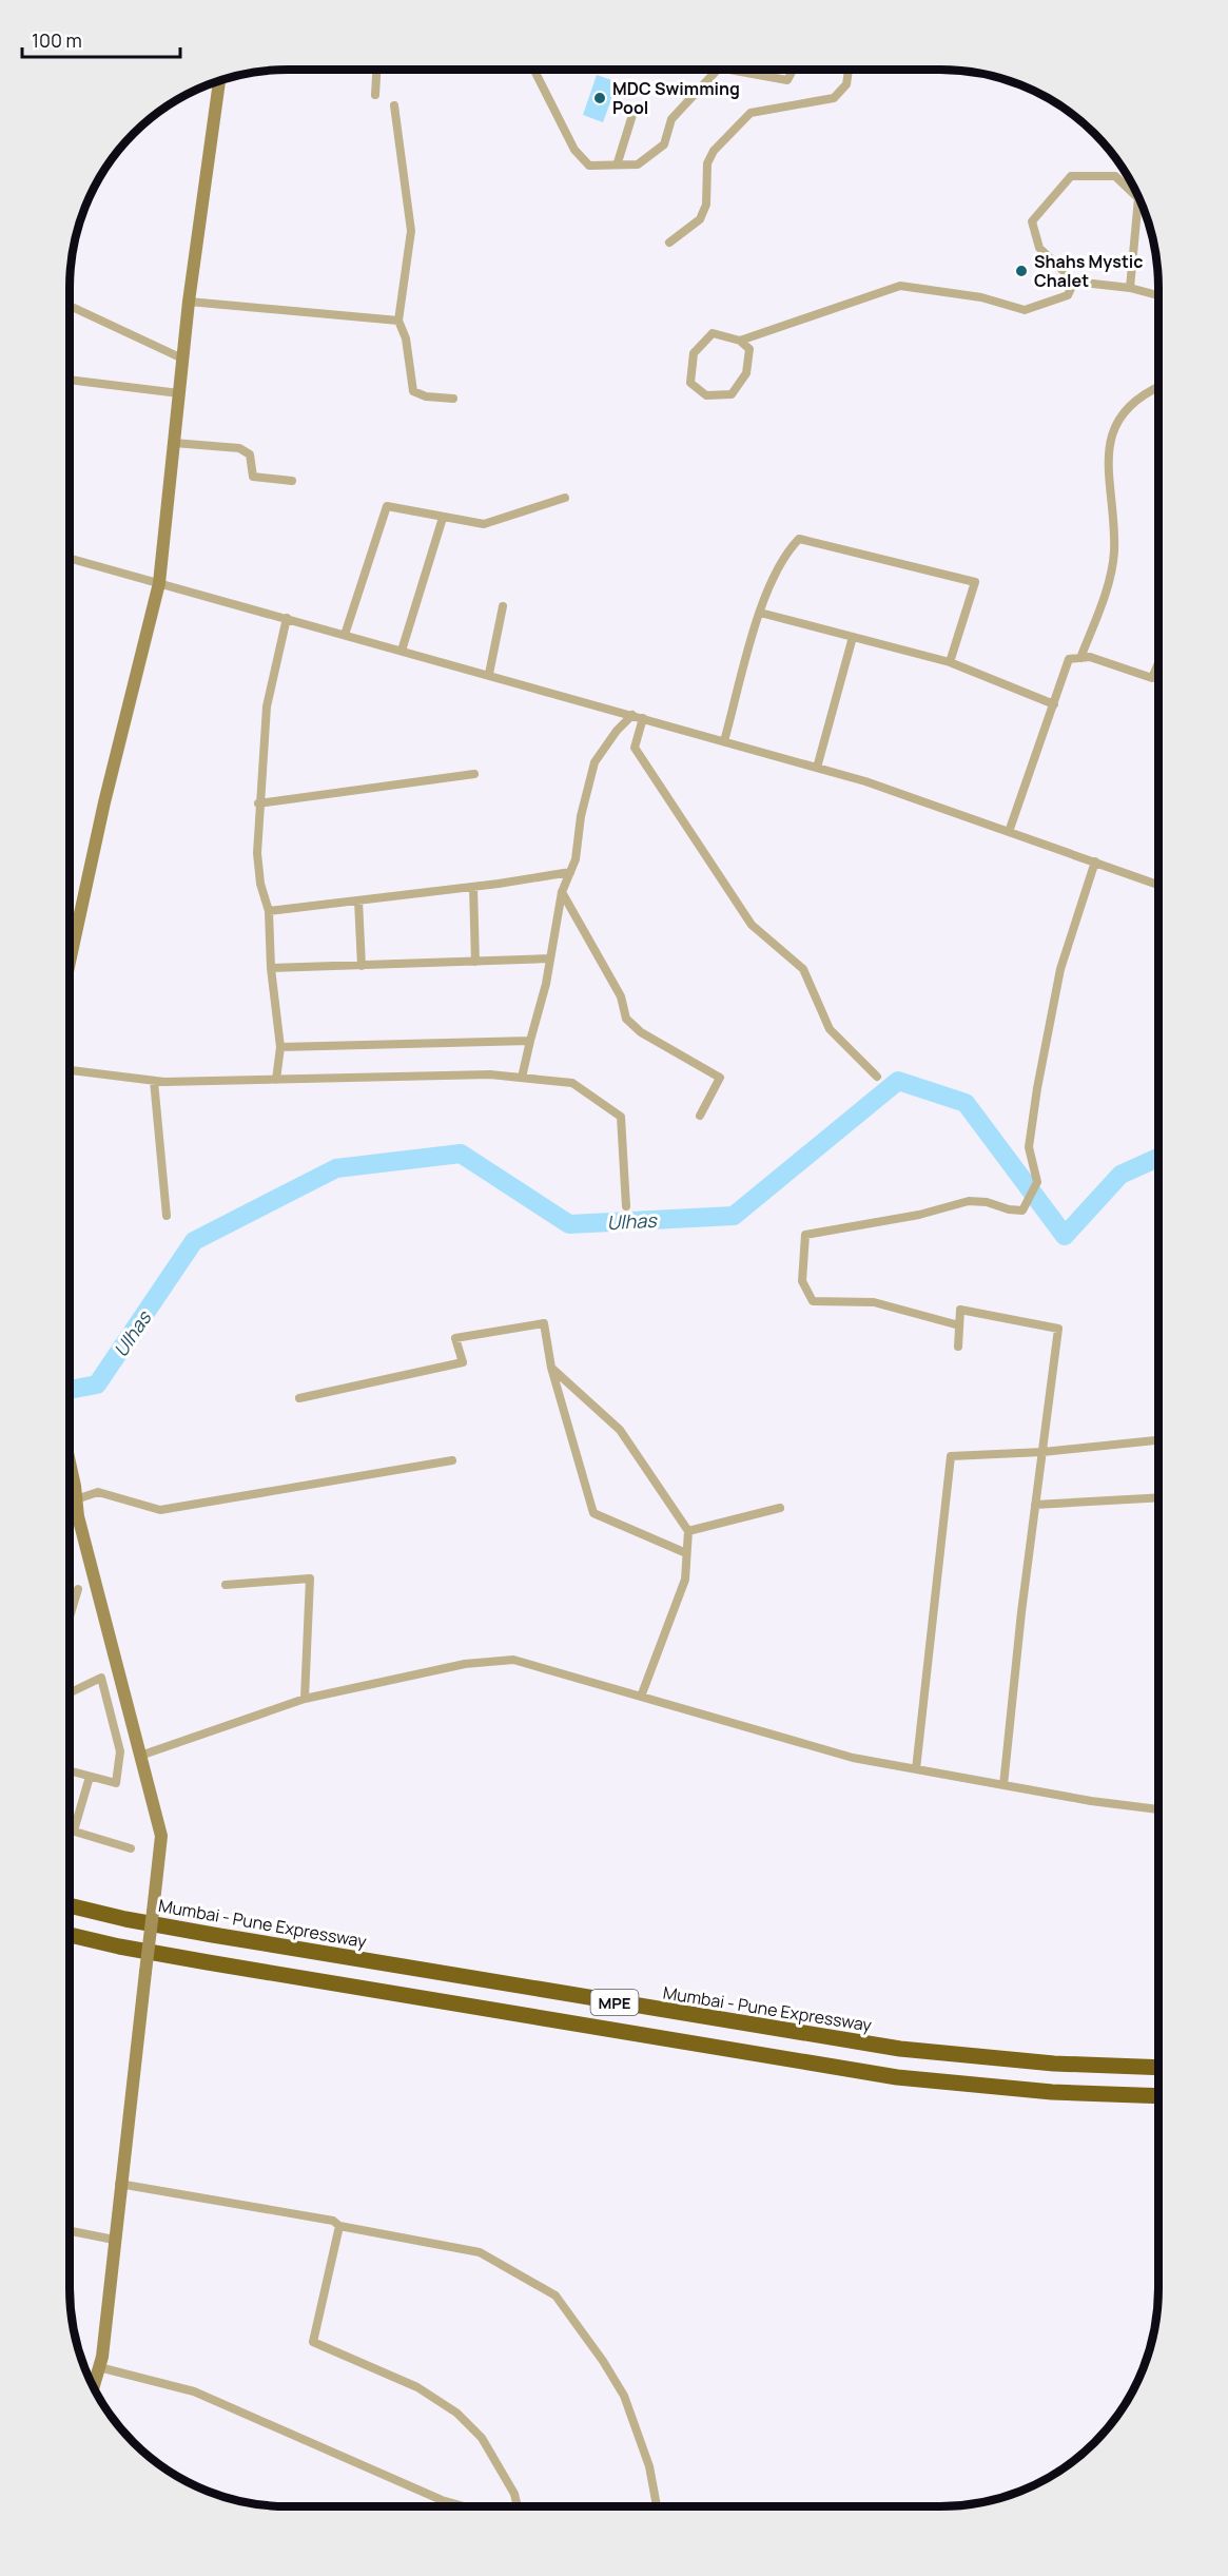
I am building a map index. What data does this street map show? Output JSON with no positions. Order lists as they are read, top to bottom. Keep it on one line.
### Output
{"streets":{"highway":["Mumbai - Pune Expressway","MPE"]},"water":["Ulhas"],"places":["MDC Swimming Pool","Shahs Mystic Chalet"],"scale_bar":"100 m"}
